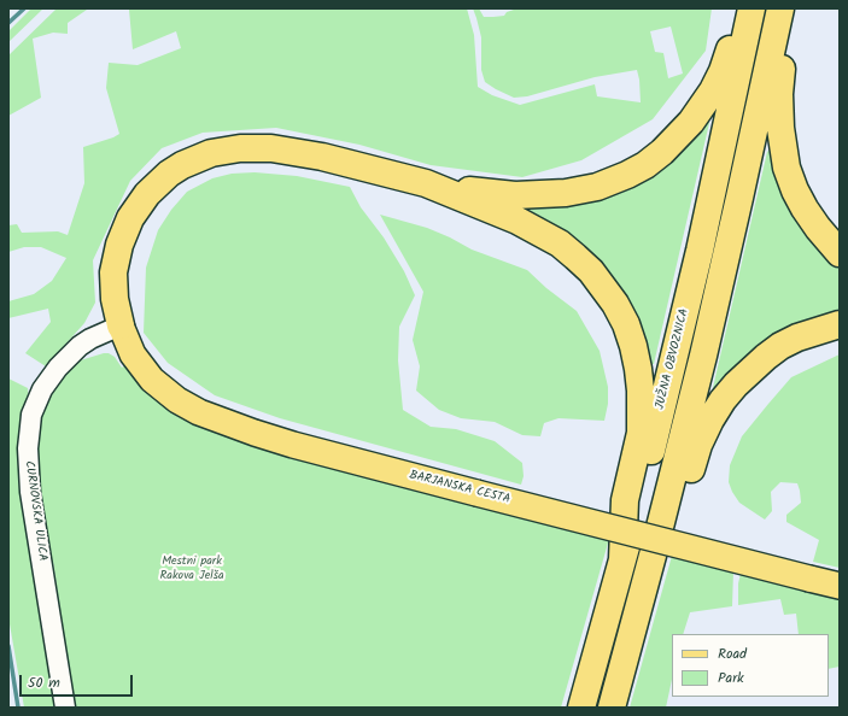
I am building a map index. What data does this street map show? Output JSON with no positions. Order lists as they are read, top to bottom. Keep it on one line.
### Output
{"streets":{"highway":["JUŽNA OBVOZNICA"],"main road":["BARJANSKA CESTA"],"street":["CURNOVSKA ULICA"]},"crossings":[["BARJANSKA CESTA","CURNOVSKA ULICA"]],"parks":["Mestni park Rakova Jelša"],"legend":["Road","Park"],"scale_bar":"50 m"}
